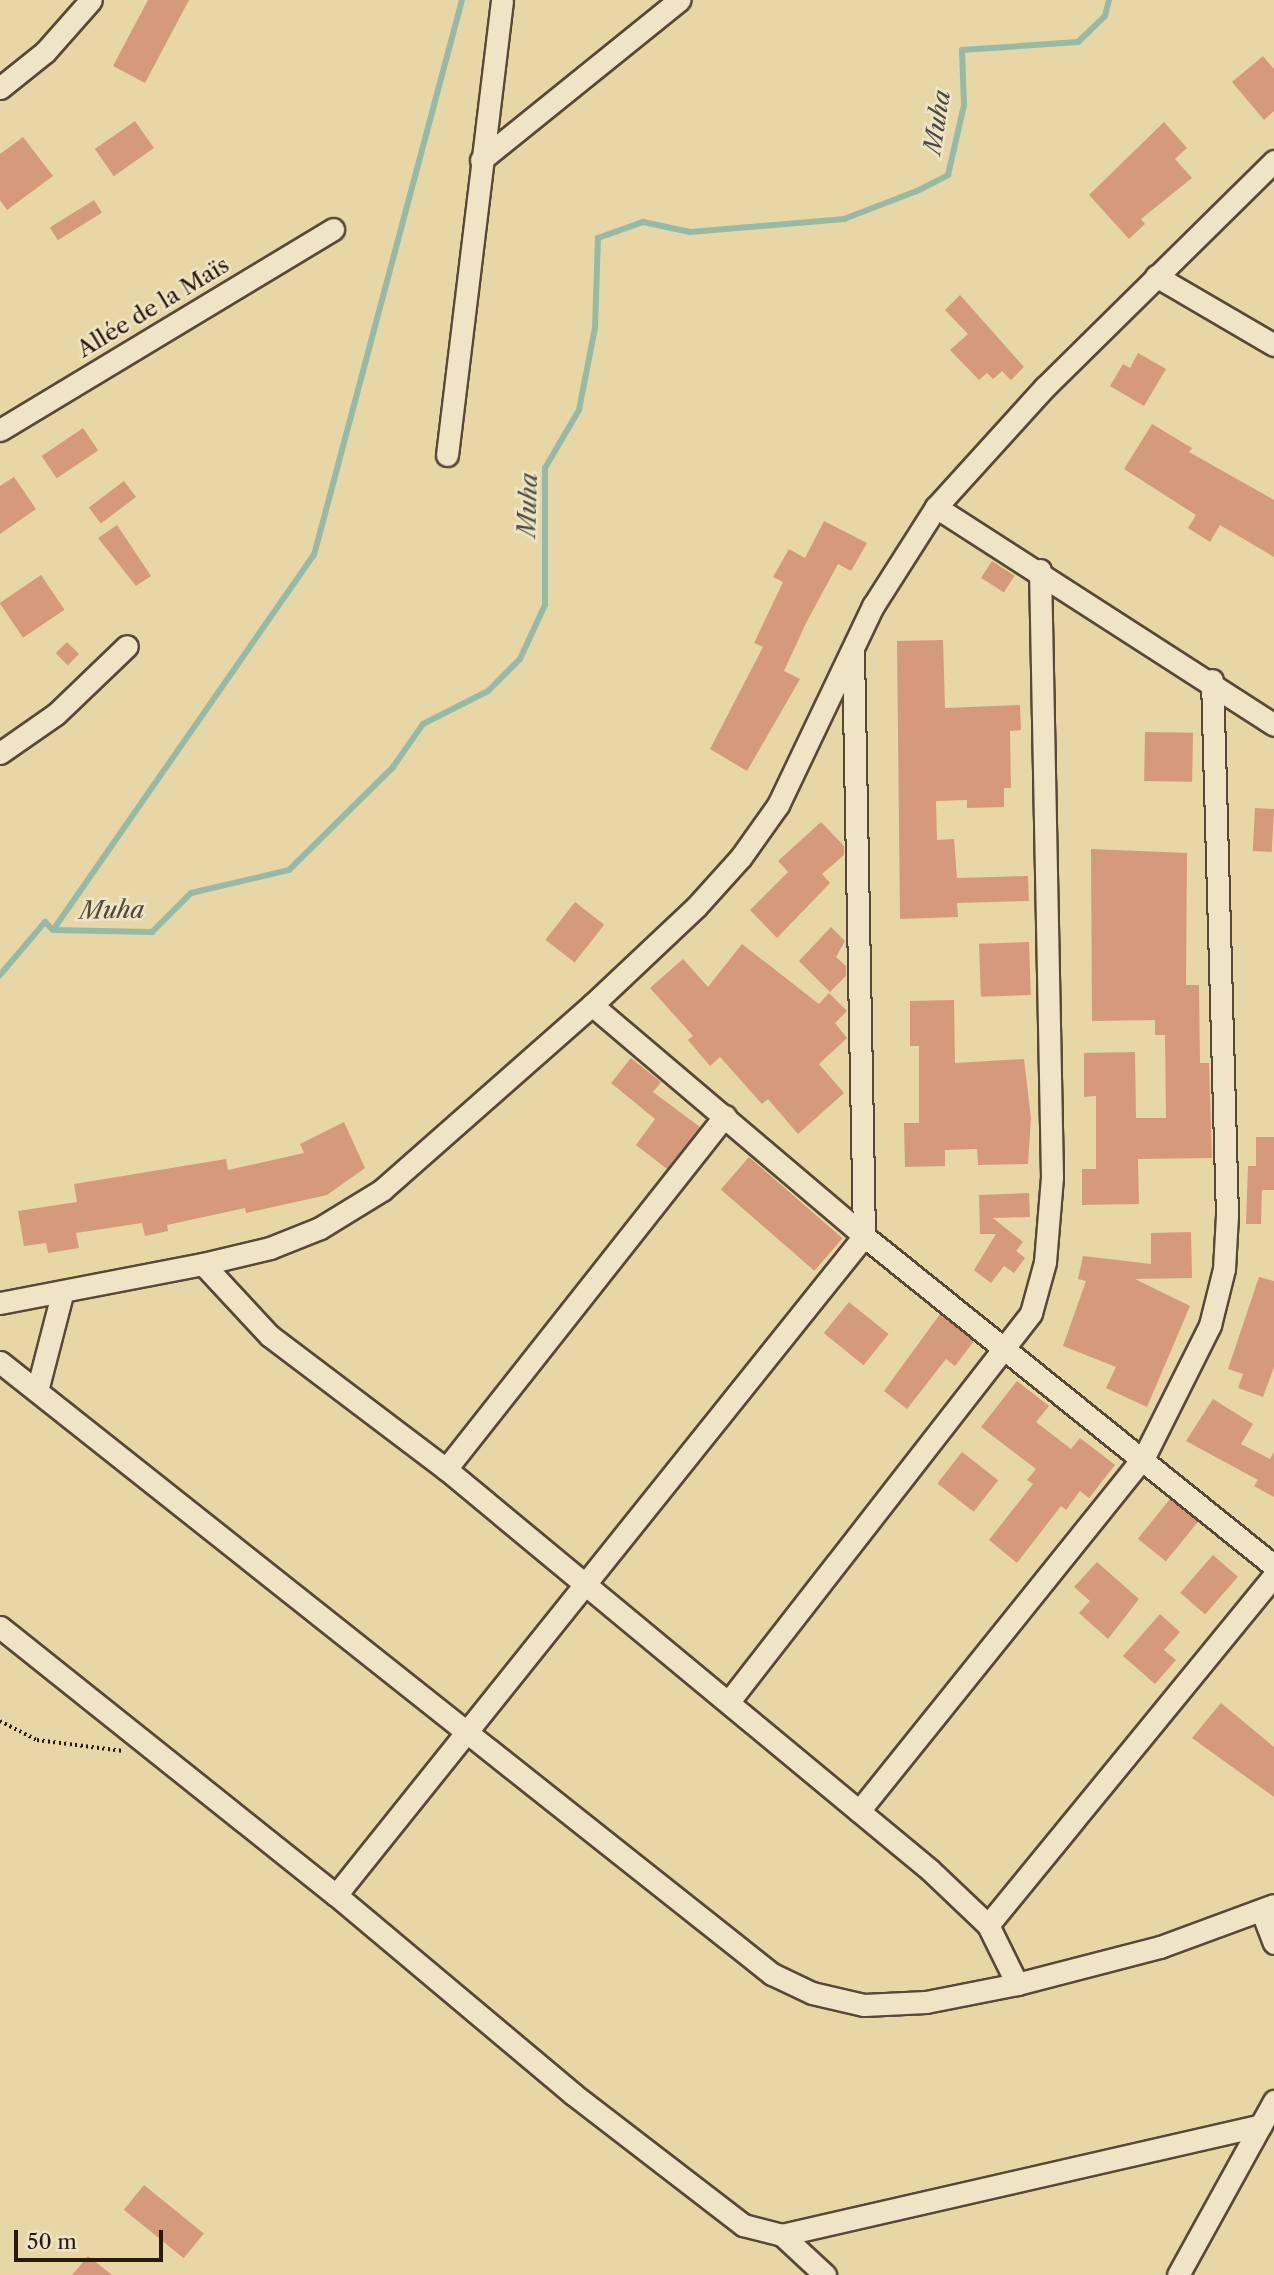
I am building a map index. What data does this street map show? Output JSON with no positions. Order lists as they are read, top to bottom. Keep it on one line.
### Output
{"streets":{"street":["Allée de la Maïs"]},"water":["Muha"],"scale_bar":"50 m"}
